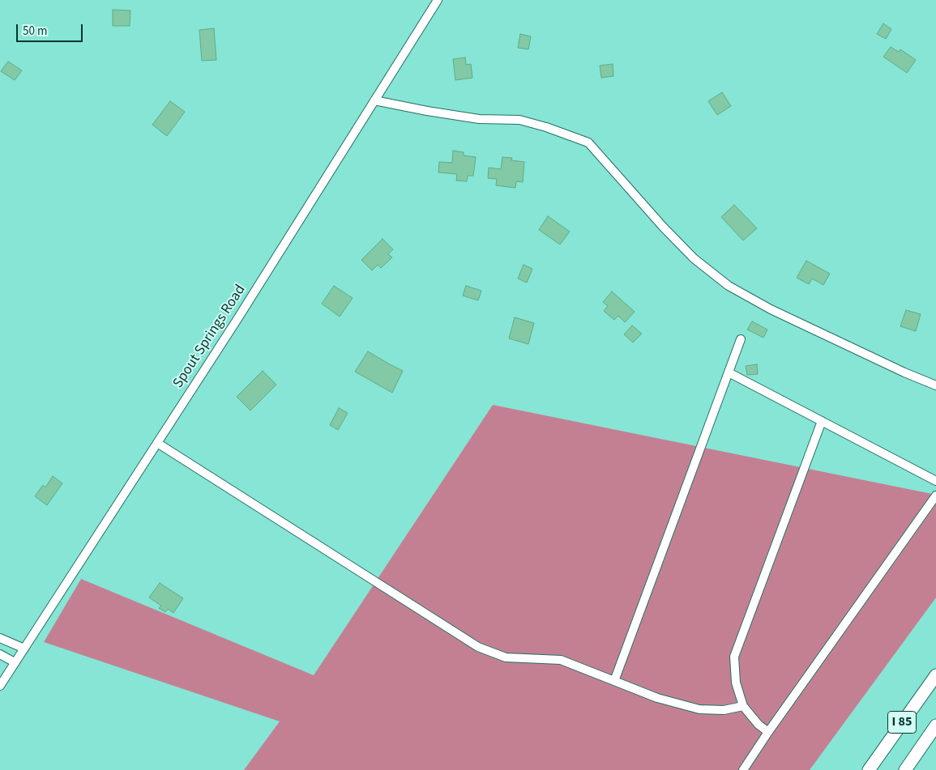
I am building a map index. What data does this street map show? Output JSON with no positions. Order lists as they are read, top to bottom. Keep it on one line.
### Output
{"streets":{"highway":["I 85"],"street":["Spout Springs Road"]},"scale_bar":"50 m"}
